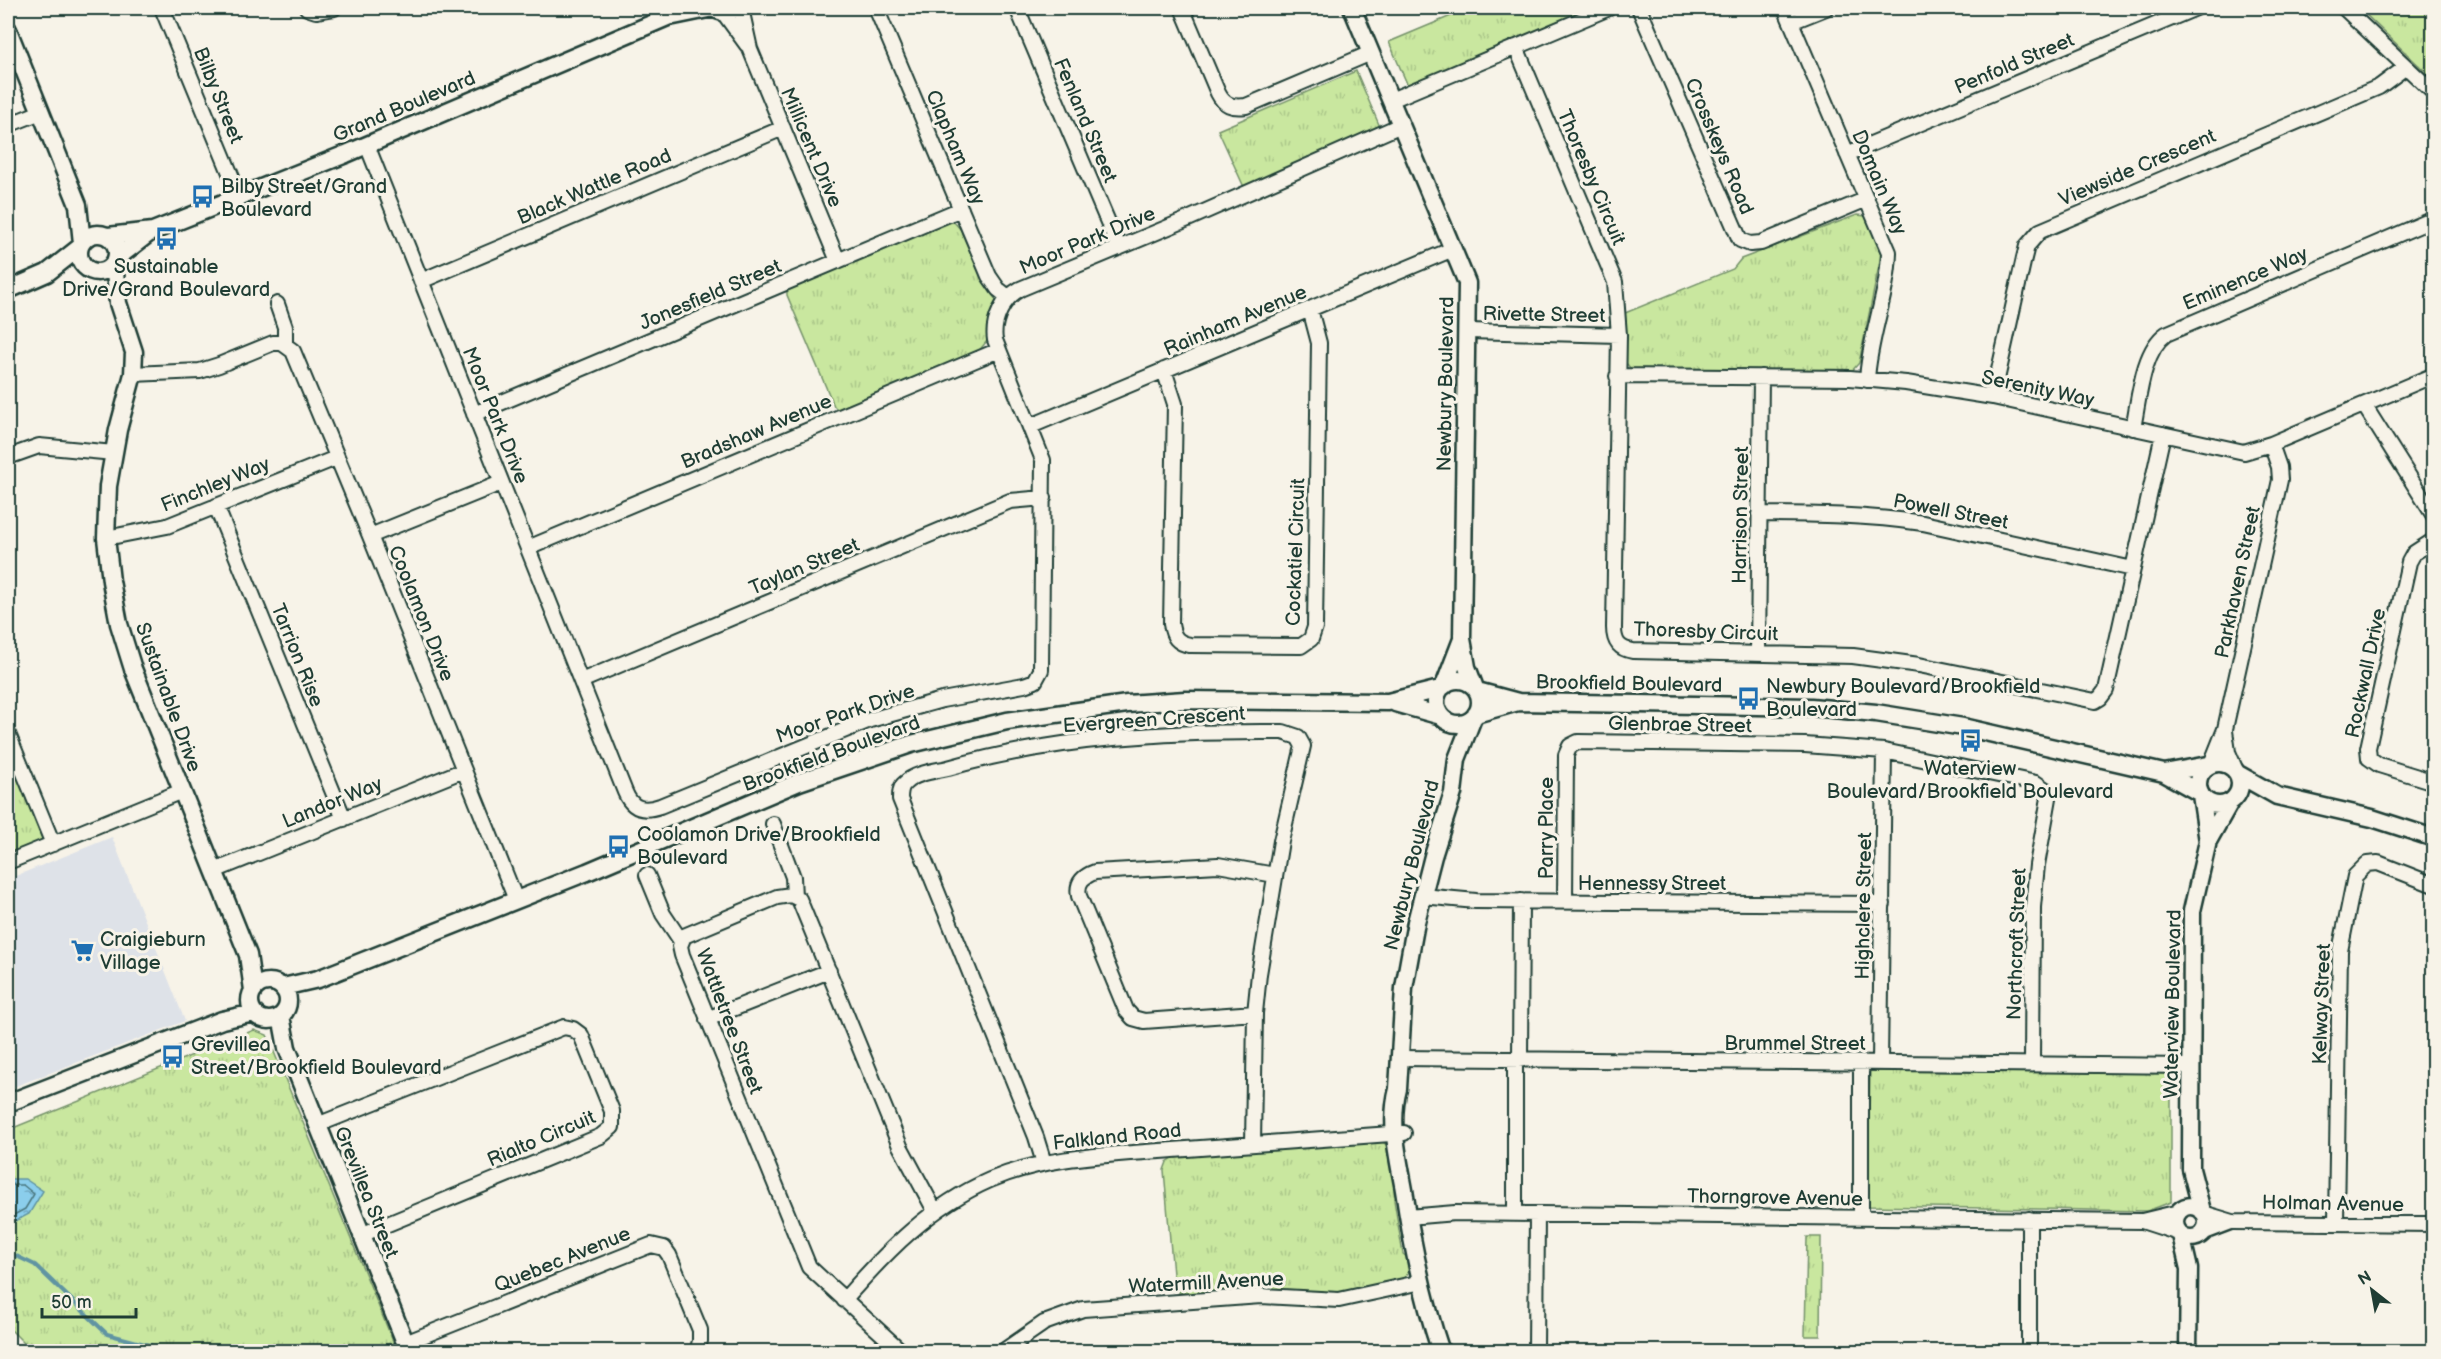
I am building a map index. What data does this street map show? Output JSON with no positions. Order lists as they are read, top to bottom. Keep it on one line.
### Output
{"streets":{"street":["Penfold Street","Bilby Street","Grand Boulevard","Fenland Street","Crosskeys Road","Millicent Drive","Clapham Way","Viewside Crescent","Thoresby Circuit","Domain Way","Black Wattle Road","Moor Park Drive","Eminence Way","Jonesfield Street","Rivette Street","Rainham Avenue","Newbury Boulevard","Serenity Way","Bradshaw Avenue","Finchley Way","Powell Street","Harrison Street","Cockatiel Circuit","Taylan Street","Parkhaven Street","Coolamon Drive","Tarrion Rise","Rockwall Drive","Brookfield Boulevard","Sustainable Drive","Evergreen Crescent","Glenbrae Street","Landor Way","Parry Place","Hennessy Street","Highclere Street","Northcroft Street","Waterview Boulevard","Kelway Street","Wattletree Street","Brummel Street","Falkland Road","Rialto Circuit","Grevillea Street","Thorngrove Avenue","Holman Avenue","Quebec Avenue","Watermill Avenue"]},"crossings":[["Penfold Street","Domain Way"],["Bilby Street","Grand Boulevard"],["Grand Boulevard","Millicent Drive"],["Grand Boulevard","Moor Park Drive"],["Grand Boulevard","Sustainable Drive"],["Fenland Street","Moor Park Drive"],["Crosskeys Road","Domain Way"],["Millicent Drive","Black Wattle Road"],["Millicent Drive","Jonesfield Street"],["Clapham Way","Moor Park Drive"],["Clapham Way","Jonesfield Street"],["Viewside Crescent","Serenity Way"],["Thoresby Circuit","Rivette Street"],["Thoresby Circuit","Serenity Way"],["Thoresby Circuit","Powell Street"],["Thoresby Circuit","Harrison Street"],["Domain Way","Serenity Way"],["Black Wattle Road","Moor Park Drive"],["Moor Park Drive","Jonesfield Street"],["Moor Park Drive","Rainham Avenue"],["Moor Park Drive","Newbury Boulevard"],["Moor Park Drive","Bradshaw Avenue"],["Moor Park Drive","Taylan Street"],["Eminence Way","Serenity Way"],["Rivette Street","Newbury Boulevard"],["Rainham Avenue","Newbury Boulevard"],["Rainham Avenue","Cockatiel Circuit"],["Newbury Boulevard","Brookfield Boulevard"],["Newbury Boulevard","Hennessy Street"],["Newbury Boulevard","Brummel Street"],["Newbury Boulevard","Falkland Road"],["Newbury Boulevard","Thorngrove Avenue"],["Newbury Boulevard","Watermill Avenue"],["Serenity Way","Harrison Street"],["Serenity Way","Parkhaven Street"],["Finchley Way","Coolamon Drive"],["Finchley Way","Tarrion Rise"],["Finchley Way","Sustainable Drive"],["Powell Street","Harrison Street"],["Parkhaven Street","Brookfield Boulevard"],["Parkhaven Street","Waterview Boulevard"],["Coolamon Drive","Brookfield Boulevard"],["Coolamon Drive","Landor Way"],["Tarrion Rise","Landor Way"],["Brookfield Boulevard","Sustainable Drive"],["Brookfield Boulevard","Waterview Boulevard"],["Brookfield Boulevard","Grevillea Street"],["Sustainable Drive","Landor Way"],["Sustainable Drive","Grevillea Street"],["Evergreen Crescent","Falkland Road"],["Glenbrae Street","Parry Place"],["Glenbrae Street","Highclere Street"],["Glenbrae Street","Northcroft Street"],["Parry Place","Hennessy Street"],["Hennessy Street","Highclere Street"],["Highclere Street","Brummel Street"],["Northcroft Street","Brummel Street"],["Waterview Boulevard","Brummel Street"],["Waterview Boulevard","Thorngrove Avenue"],["Waterview Boulevard","Holman Avenue"],["Kelway Street","Holman Avenue"],["Wattletree Street","Falkland Road"],["Rialto Circuit","Grevillea Street"],["Grevillea Street","Quebec Avenue"],["Thorngrove Avenue","Holman Avenue"]],"places":{"bus stop":["Bilby Street/Grand Boulevard","Sustainable Drive/Grand Boulevard","Newbury Boulevard/Brookfield Boulevard","Waterview Boulevard/Brookfield Boulevard","Coolamon Drive/Brookfield Boulevard","Grevillea Street/Brookfield Boulevard"],"supermarket":["Craigieburn Village"]},"scale_bar":"50 m","north":"top left"}
